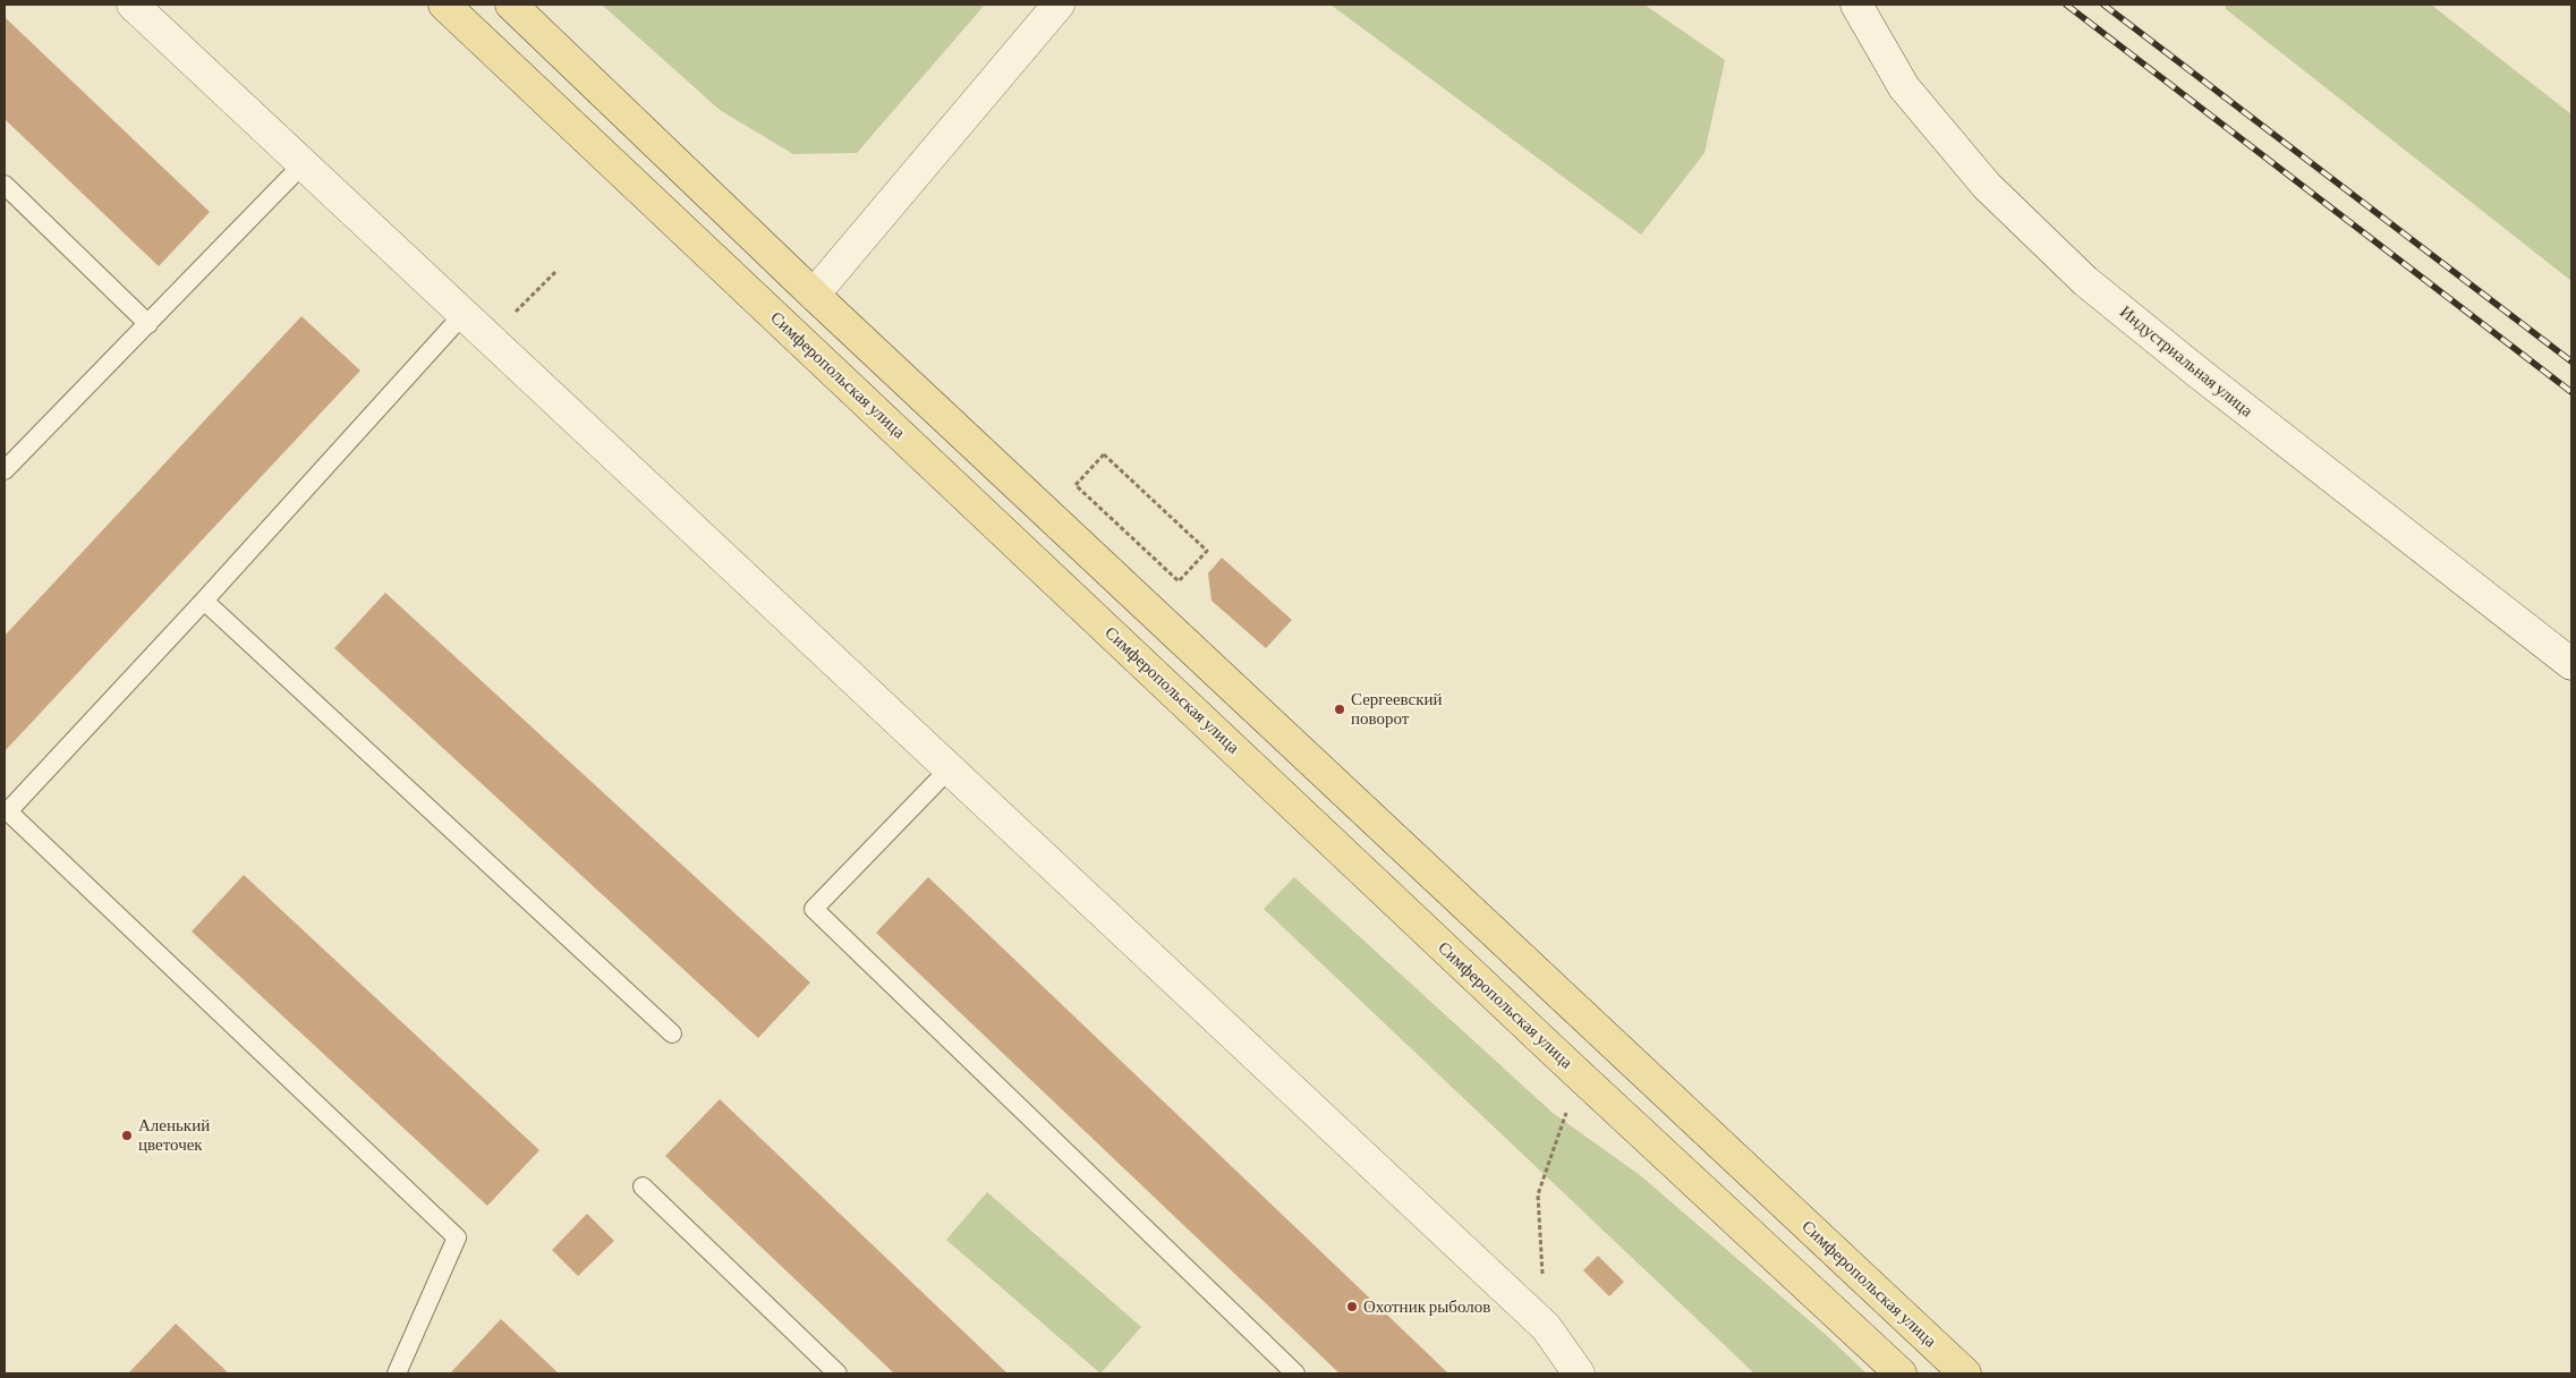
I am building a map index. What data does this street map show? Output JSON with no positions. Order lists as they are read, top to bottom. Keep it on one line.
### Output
{"streets":{"main road":["Симферопольская улица"],"street":["Индустриальная улица"]},"places":["Сергеевский поворот","Аленький цветочек","Охотник рыболов"]}
